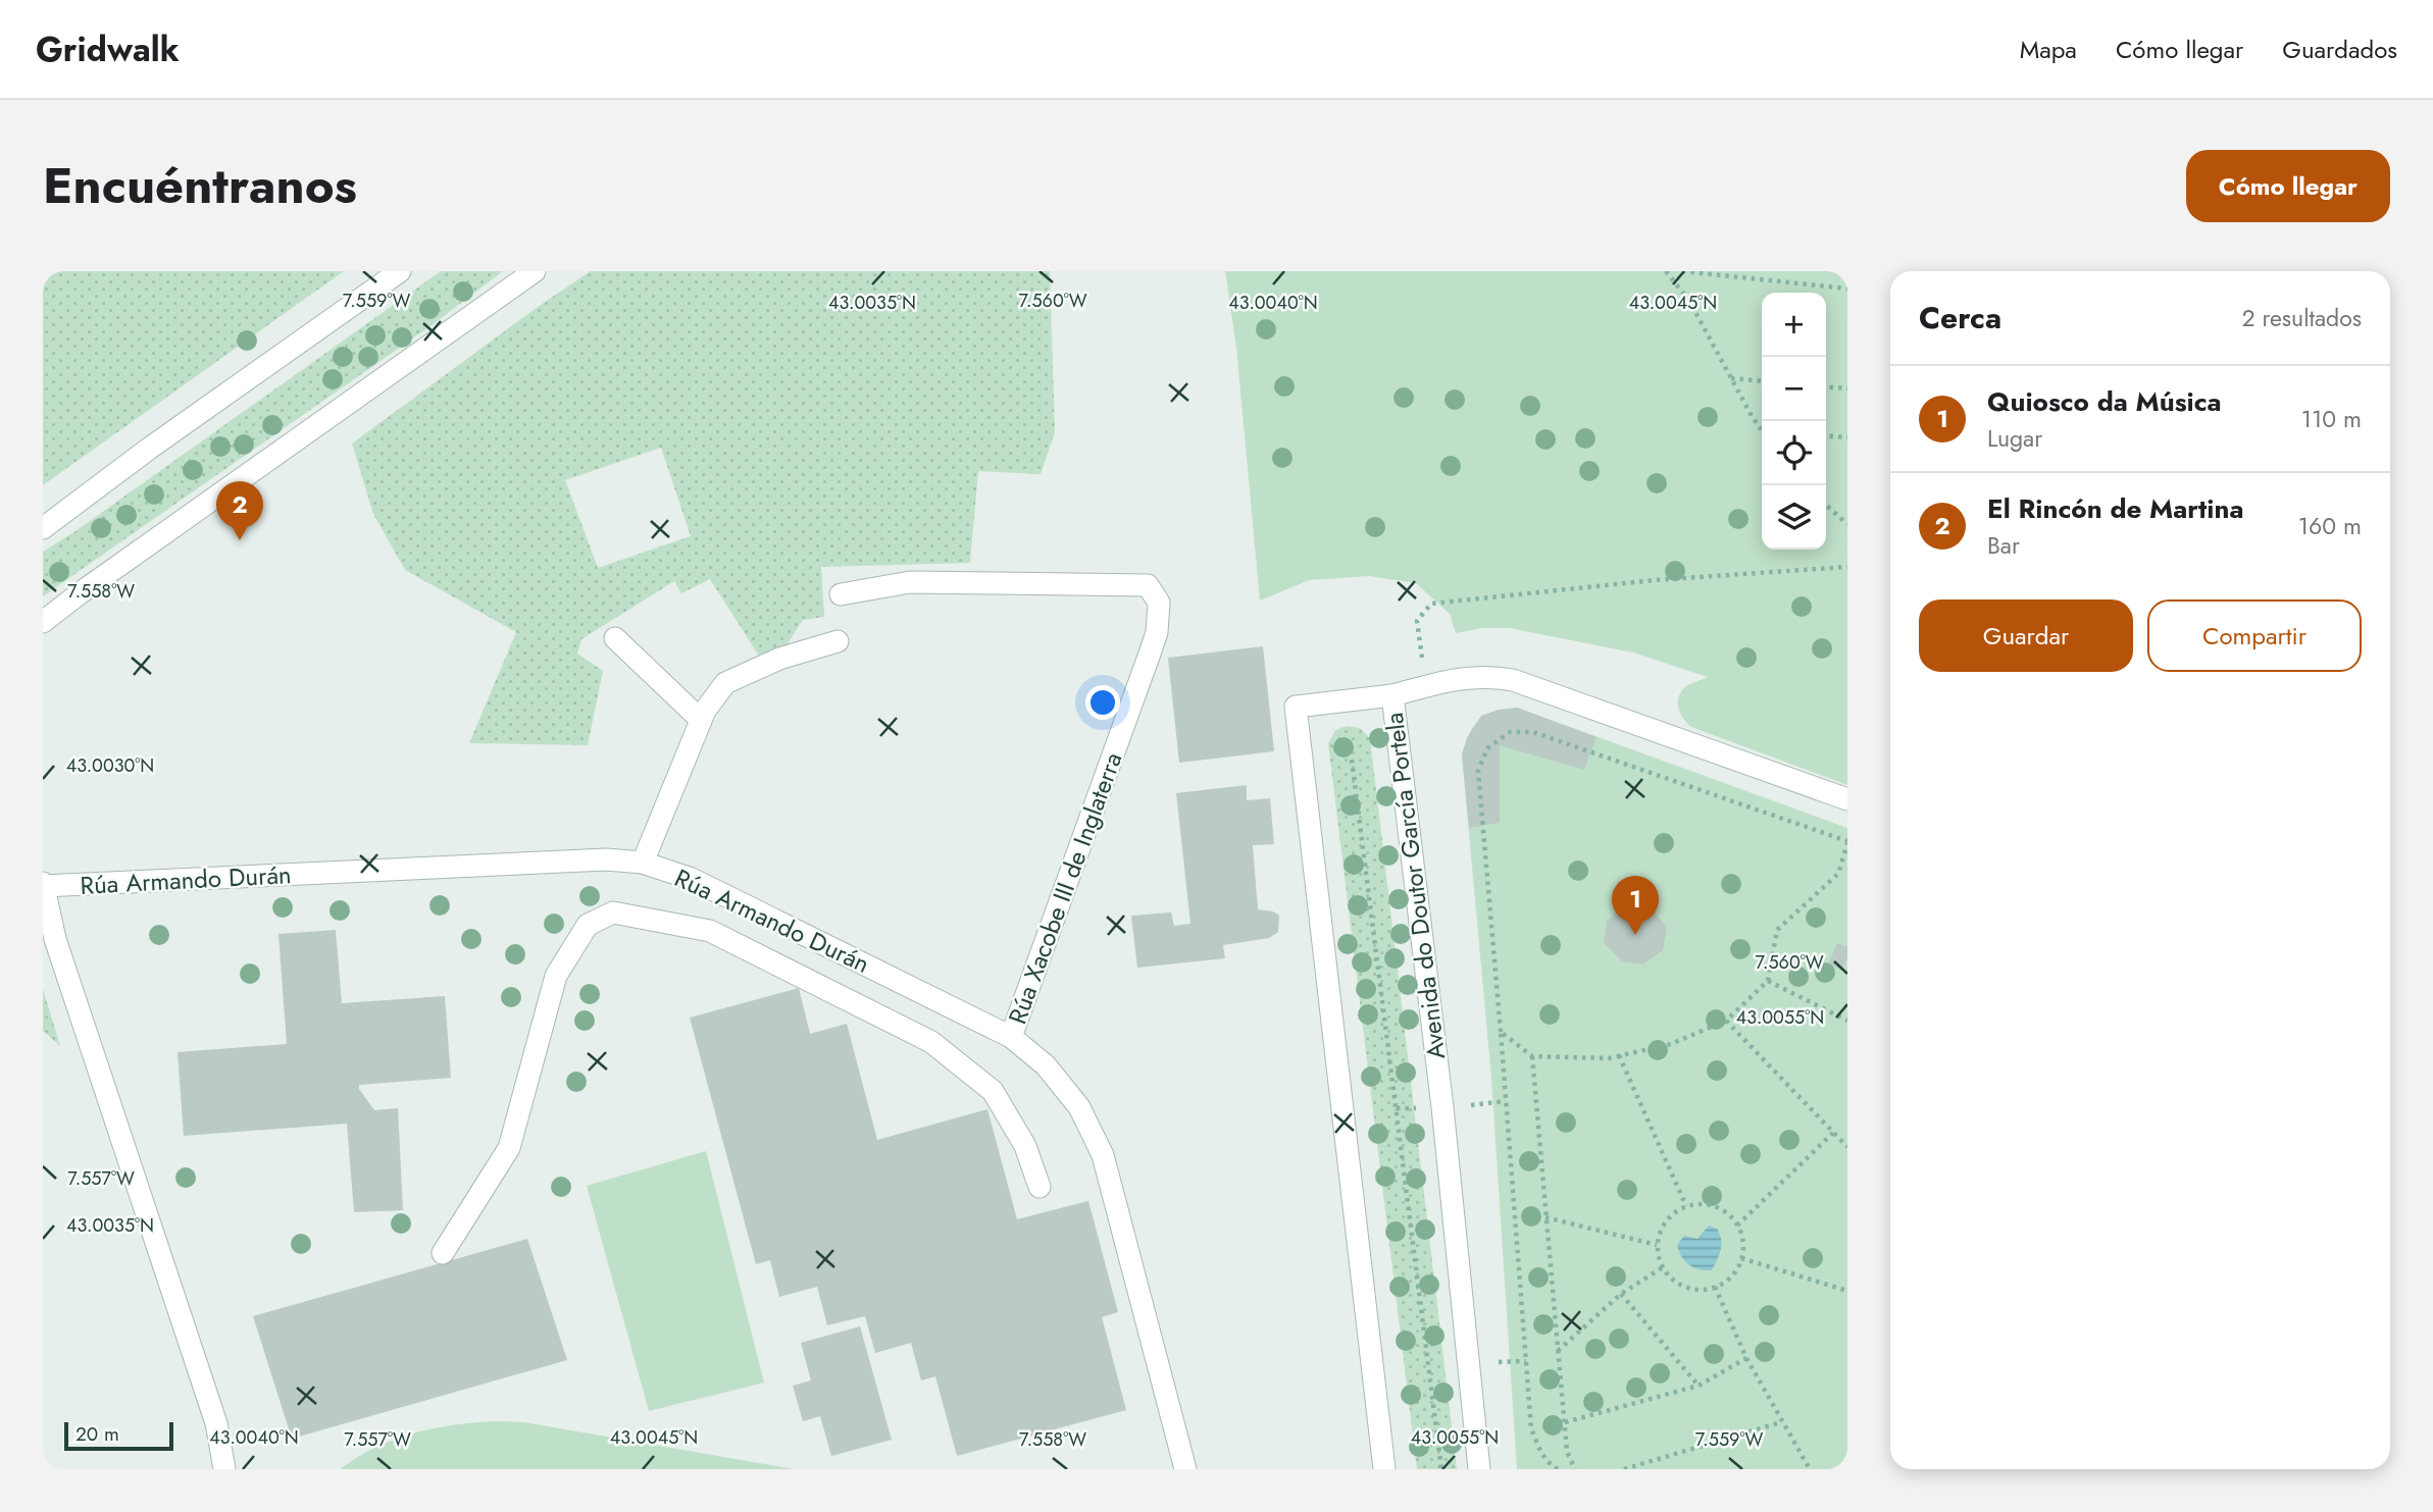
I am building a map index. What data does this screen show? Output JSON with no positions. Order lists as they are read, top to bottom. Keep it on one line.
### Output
{"streets":{"street":["Rúa Armando Durán","Avenida do Doutor García Portela","Rúa Xacobe III de Inglaterra"]},"crossings":[["Rúa Armando Durán","Rúa Xacobe III de Inglaterra"]],"scale_bar":"20 m","page":{"header":"Gridwalk","nav":["Mapa","Cómo llegar","Guardados"],"title":"Encuéntranos","buttons":["Cómo llegar",["Guardar","Compartir"]],"heading":["Cerca","2 resultados"],"map_buttons":["+","−"],"list":[{"mark":"1","name":"Quiosco da Música","note":"Lugar","value":"110 m"},{"mark":"2","name":"El Rincón de Martina","note":"Bar","value":"160 m"}],"pins":["2","1"],"scale":"20 m"},"coordinates":["7.559°W","7.560°W","43.0045°N","43.0035°N","43.0040°N","7.558°W","43.0030°N","43.0055°N","7.557°W"]}
